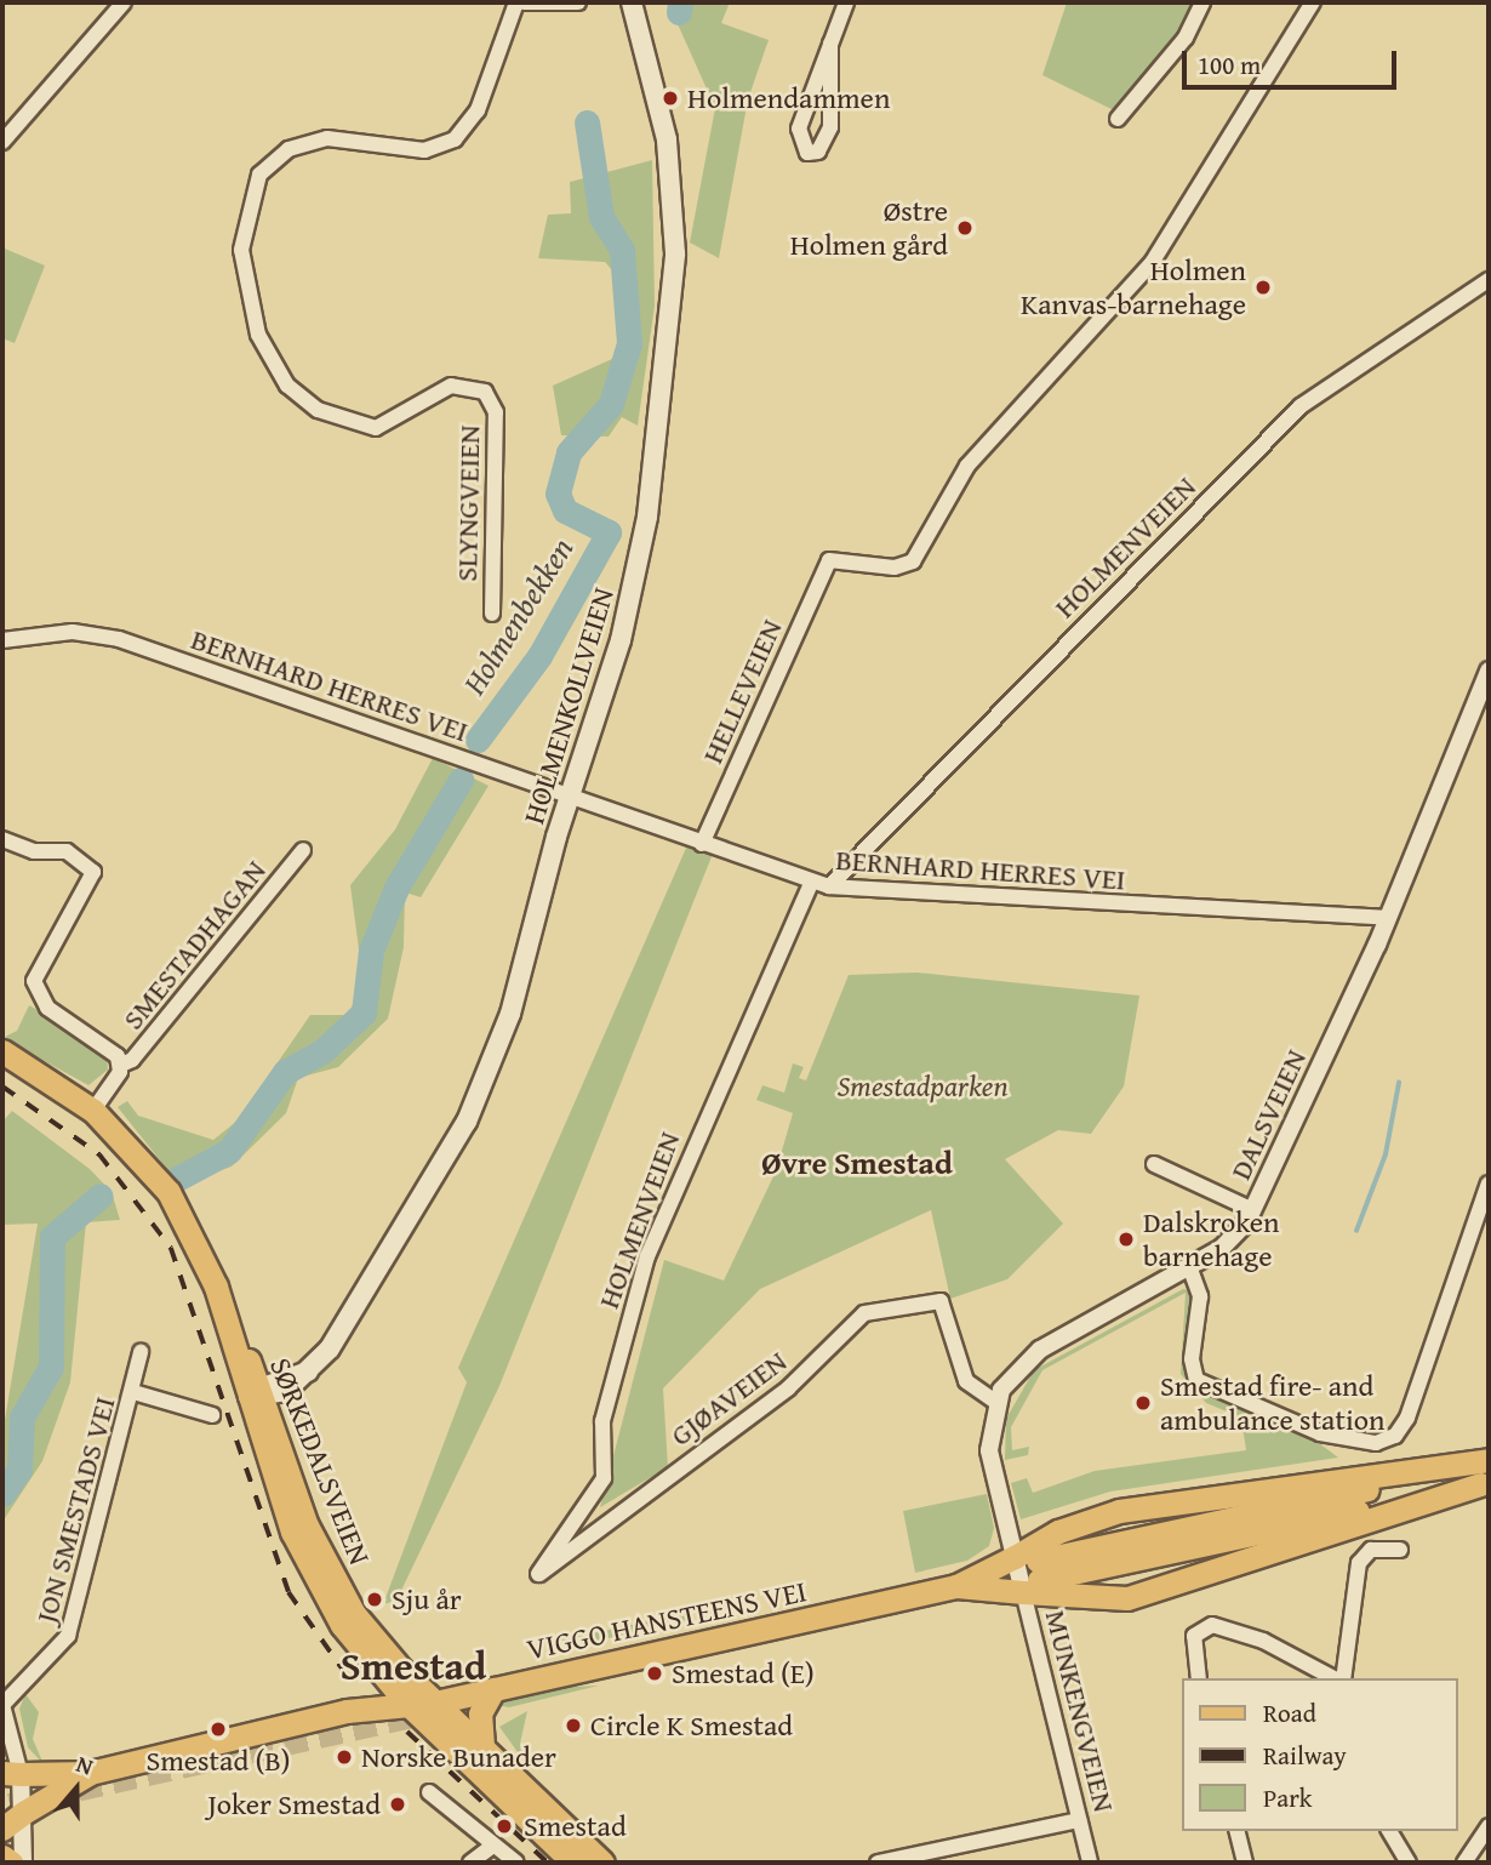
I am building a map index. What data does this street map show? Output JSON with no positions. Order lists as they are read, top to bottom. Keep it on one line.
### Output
{"streets":{"main road":["HOLMENKOLLVEIEN","SØRKEDALSVEIEN","VIGGO HANSTEENS VEI"],"street":["SLYNGVEIEN","HOLMENVEIEN","BERNHARD HERRES VEI","HELLEVEIEN","SMESTADHAGAN","DALSVEIEN","GJØAVEIEN","JON SMESTADS VEI","MUNKENGVEIEN"]},"crossings":[["HOLMENVEIEN","BERNHARD HERRES VEI"],["HOLMENVEIEN","GJØAVEIEN"],["BERNHARD HERRES VEI","HELLEVEIEN"],["BERNHARD HERRES VEI","HOLMENKOLLVEIEN"],["BERNHARD HERRES VEI","DALSVEIEN"],["HOLMENKOLLVEIEN","SØRKEDALSVEIEN"],["SMESTADHAGAN","SØRKEDALSVEIEN"],["DALSVEIEN","GJØAVEIEN"],["SØRKEDALSVEIEN","VIGGO HANSTEENS VEI"],["VIGGO HANSTEENS VEI","MUNKENGVEIEN"]],"districts":["Øvre Smestad","Smestad"],"water":["Holmenbekken"],"parks":["Smestadparken"],"places":["Holmendammen","Østre Holmen gård","Holmen Kanvas-barnehage","Dalskroken barnehage","Smestad fire- and ambulance station","Sju år","Smestad (E)","Circle K Smestad","Smestad (B)","Norske Bunader","Joker Smestad","Smestad"],"legend":["Road","Railway","Park"],"scale_bar":"100 m","north":"top"}
